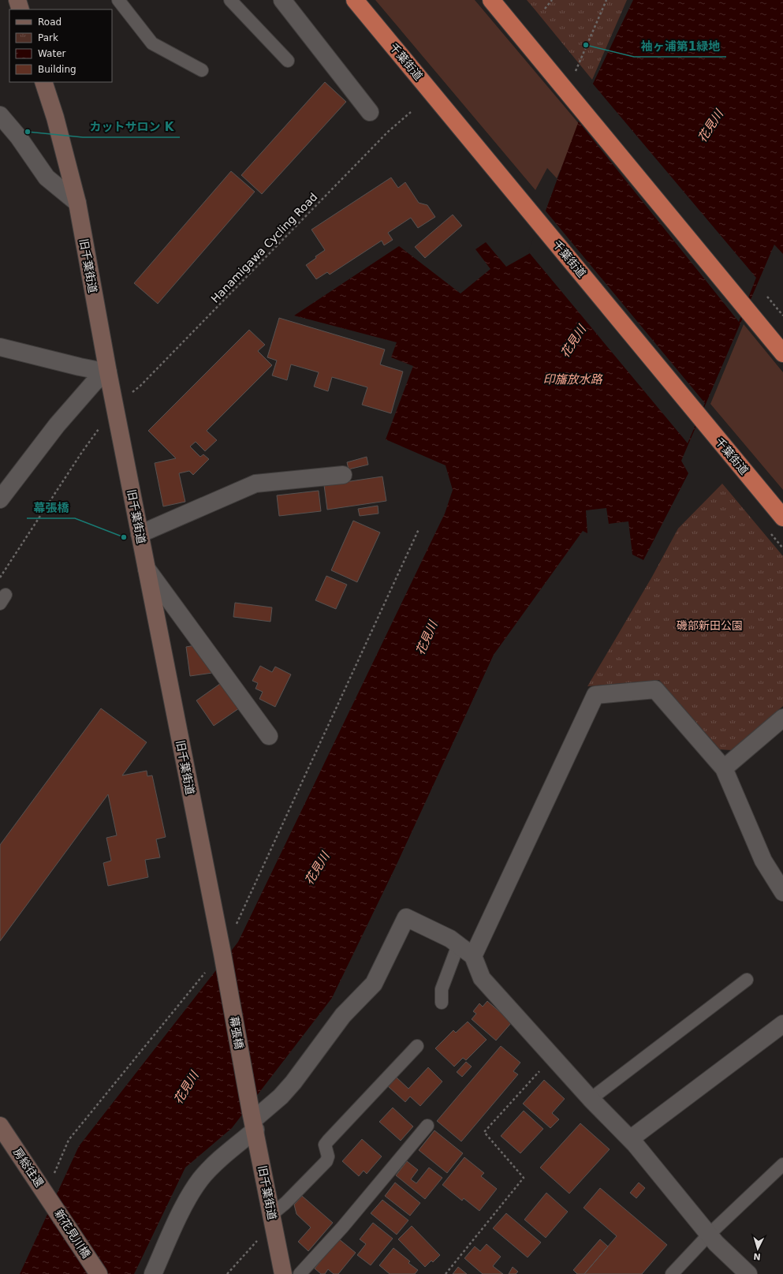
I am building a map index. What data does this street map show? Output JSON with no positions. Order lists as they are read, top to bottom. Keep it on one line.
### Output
{"streets":{"highway":["千葉街道"],"street":["旧千葉街道","幕張橋","房総往還","新花見川橋"],"path":["Hanamigawa Cycling Road"]},"crossings":[["旧千葉街道","幕張橋"],["房総往還","新花見川橋"]],"water":["花見川","印旛放水路"],"parks":["磯部新田公園"],"places":["袖ヶ浦第1緑地","カットサロン K","幕張橋"],"legend":["Road","Park","Water","Building"],"north":"bottom"}
